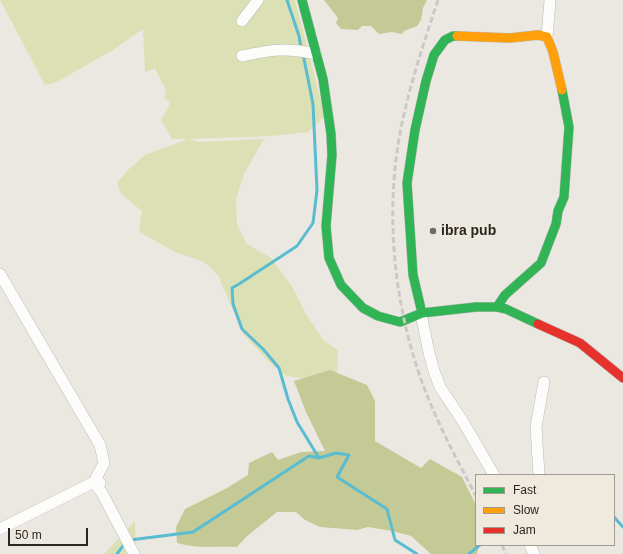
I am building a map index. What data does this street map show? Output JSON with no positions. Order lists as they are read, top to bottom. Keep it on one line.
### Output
{"places":["ibra pub"],"legend":["Fast","Slow","Jam"],"scale_bar":"50 m"}
